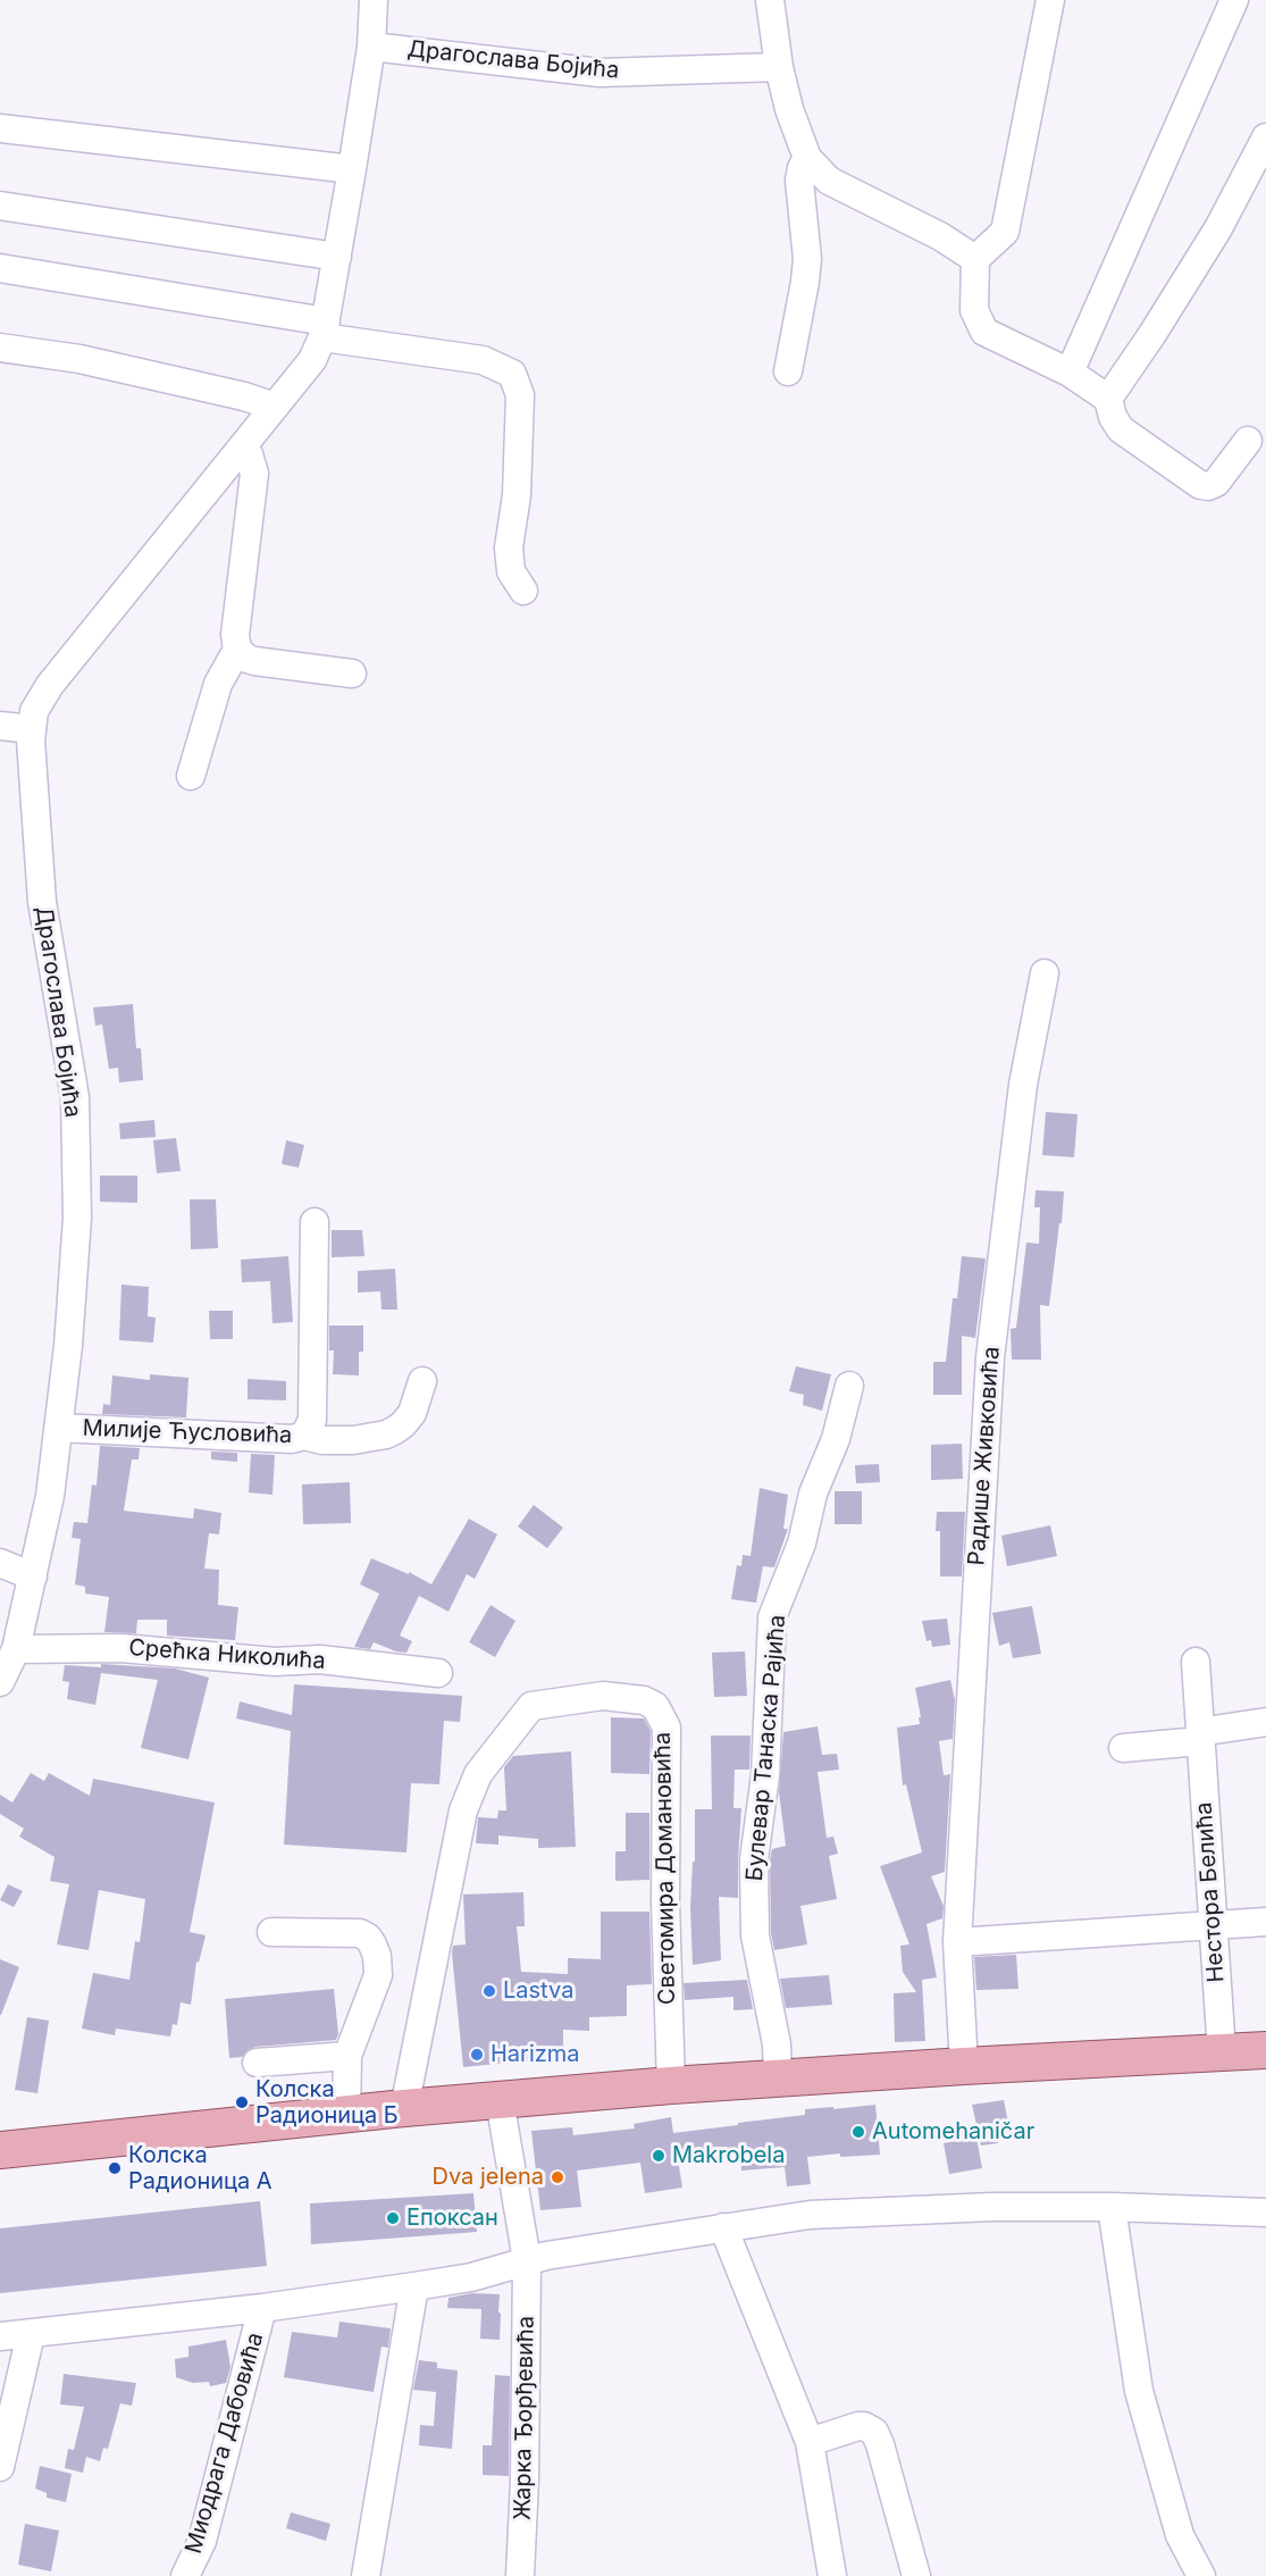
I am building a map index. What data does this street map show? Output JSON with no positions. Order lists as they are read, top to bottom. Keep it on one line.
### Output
{"streets":{"street":["Драгослава Бојића","Милије Ћусловића","Радише Живковића","Срећка Николића","Булевар Танаска Рајића","Светомира Домановића","Нестора Белића","Жарка Ђорђевића","Миодрага Дабовића"]},"crossings":[["Драгослава Бојића","Милије Ћусловића"],["Драгослава Бојића","Срећка Николића"]],"places":["Lastva","Harizma","Колска Радионица Б","Automehaničar","Makrobela","Колска Радионица А","Dva jelena","Епоксан"]}
